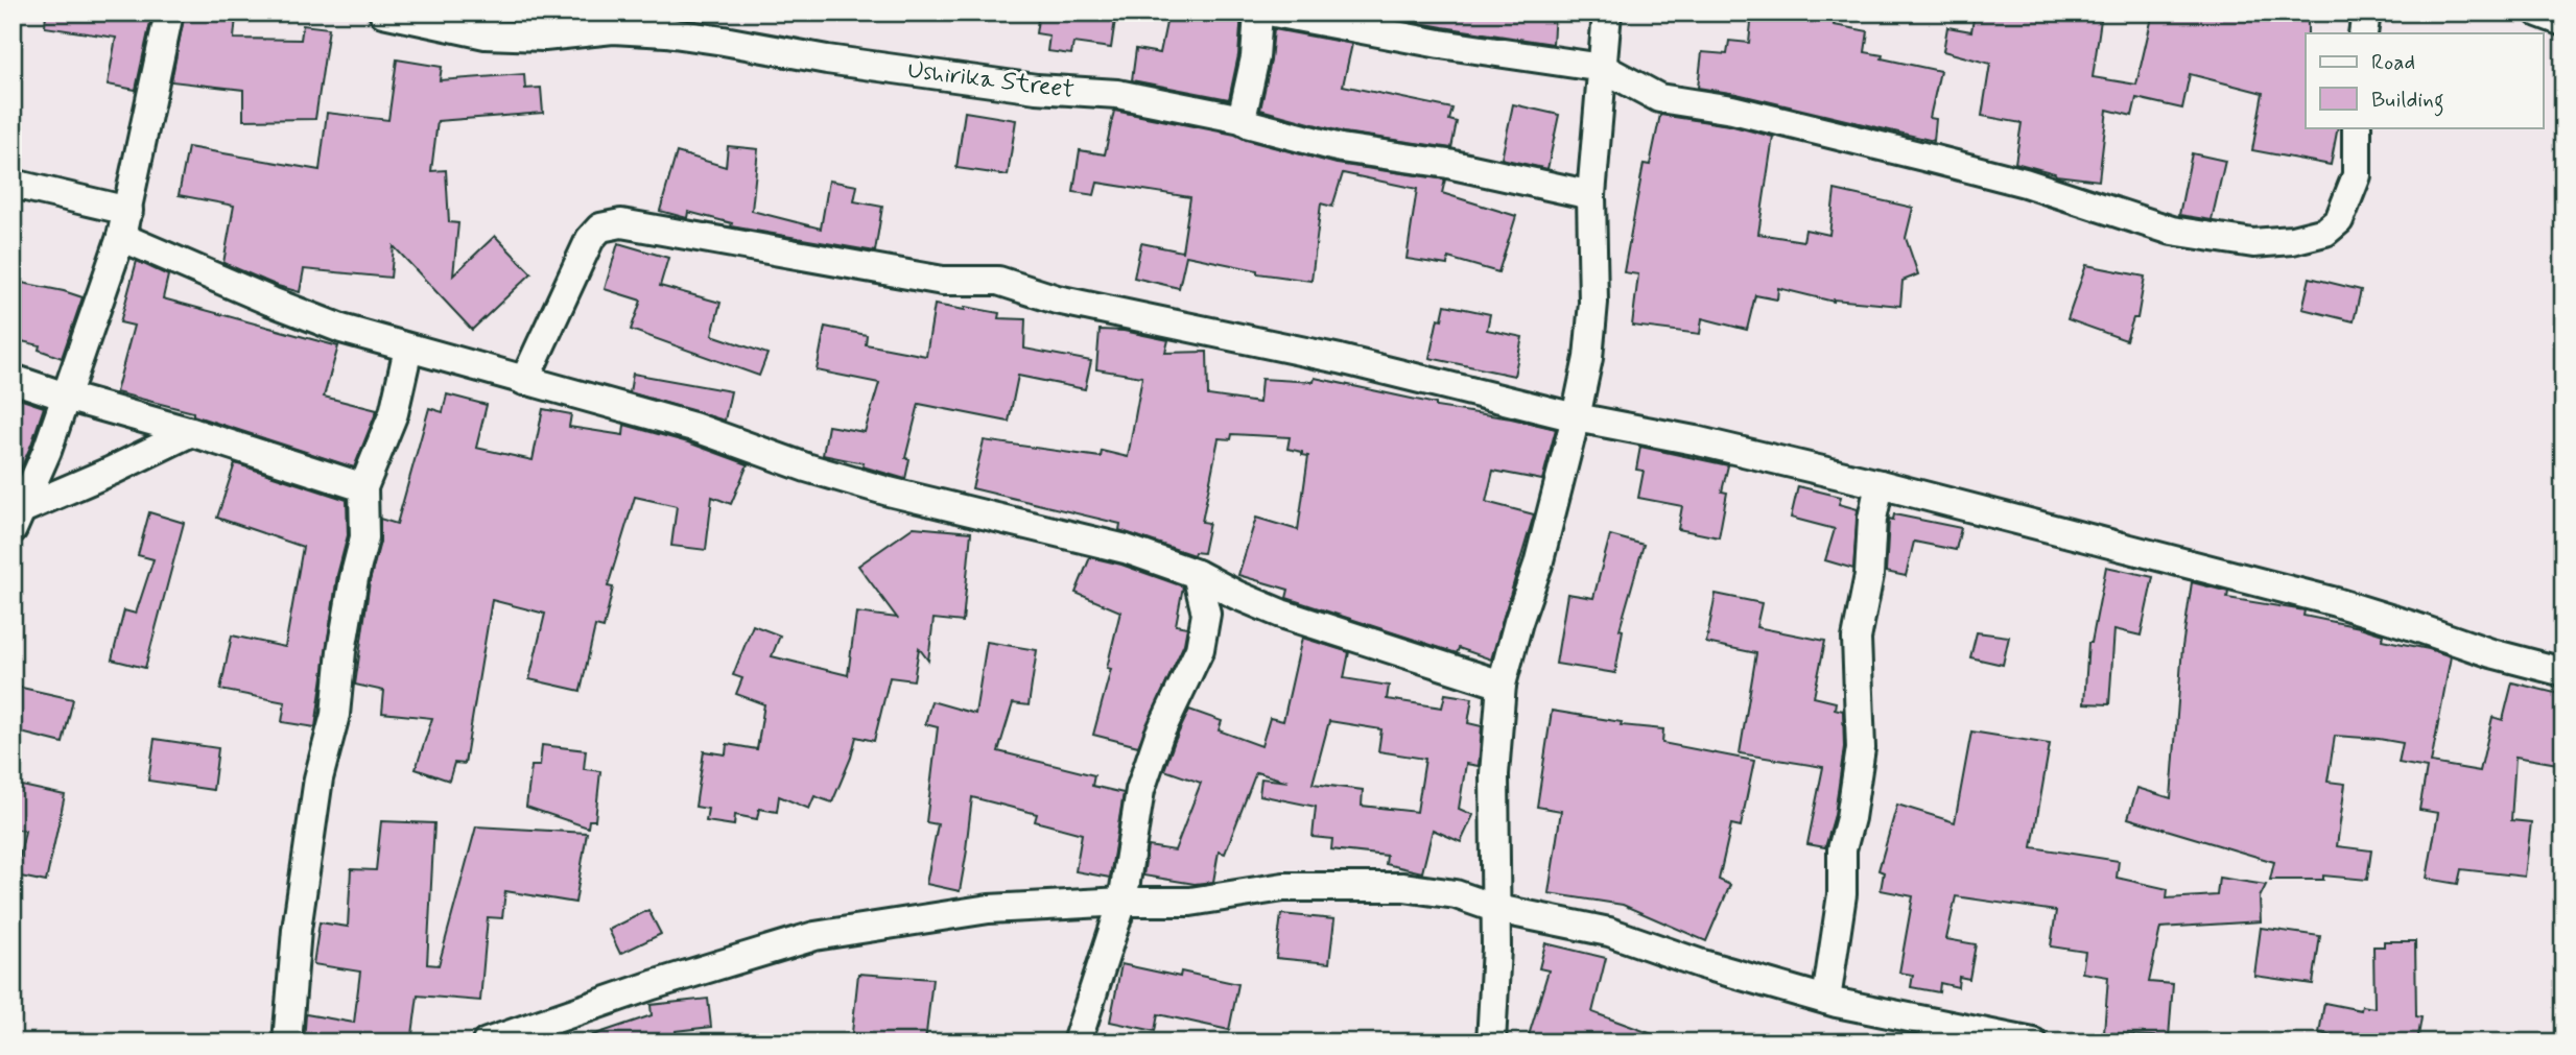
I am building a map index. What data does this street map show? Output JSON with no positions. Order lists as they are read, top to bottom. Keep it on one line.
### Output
{"streets":{"street":["Ushirika Street"]},"legend":["Road","Building"]}
